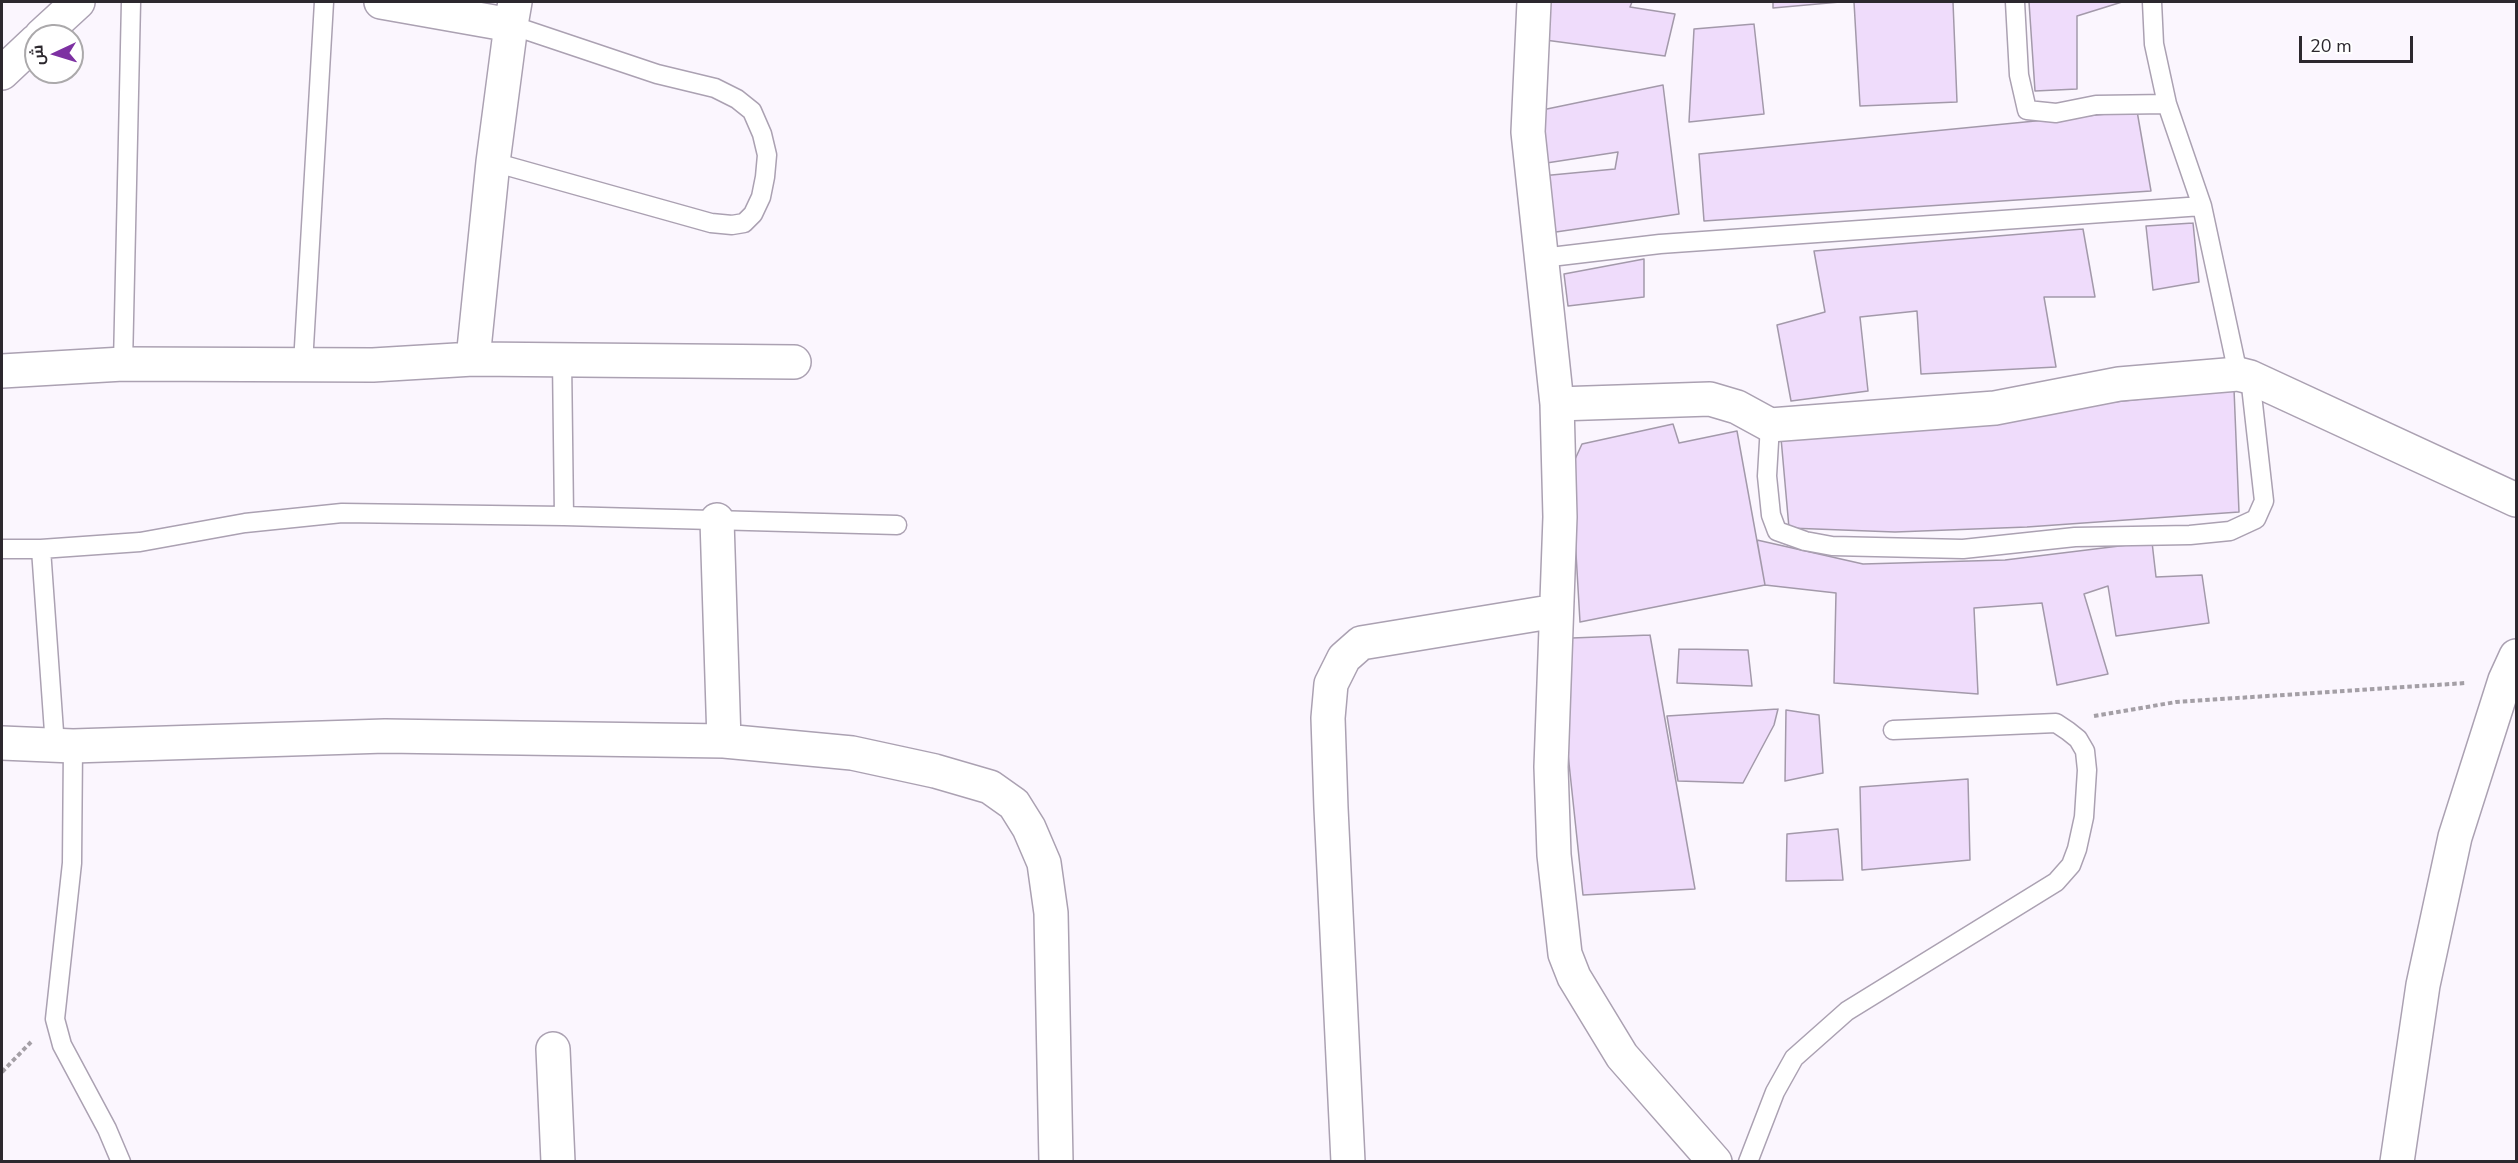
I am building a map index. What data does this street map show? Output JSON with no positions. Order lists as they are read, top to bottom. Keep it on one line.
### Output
{"scale_bar":"20 m","north":"left"}
